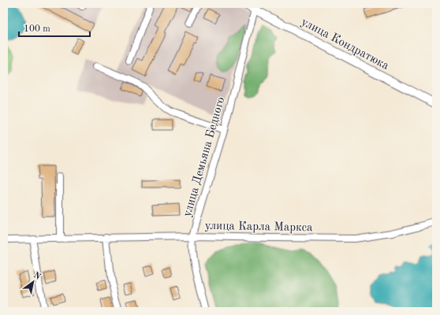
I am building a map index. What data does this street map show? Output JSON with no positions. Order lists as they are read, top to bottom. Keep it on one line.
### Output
{"streets":{"main road":["улица Кондратюка"],"street":["улица Демьяна Бедного","улица Карла Маркса"]},"crossings":[["улица Кондратюка","улица Демьяна Бедного"],["улица Демьяна Бедного","улица Карла Маркса"]],"scale_bar":"100 m","north":"top right"}
